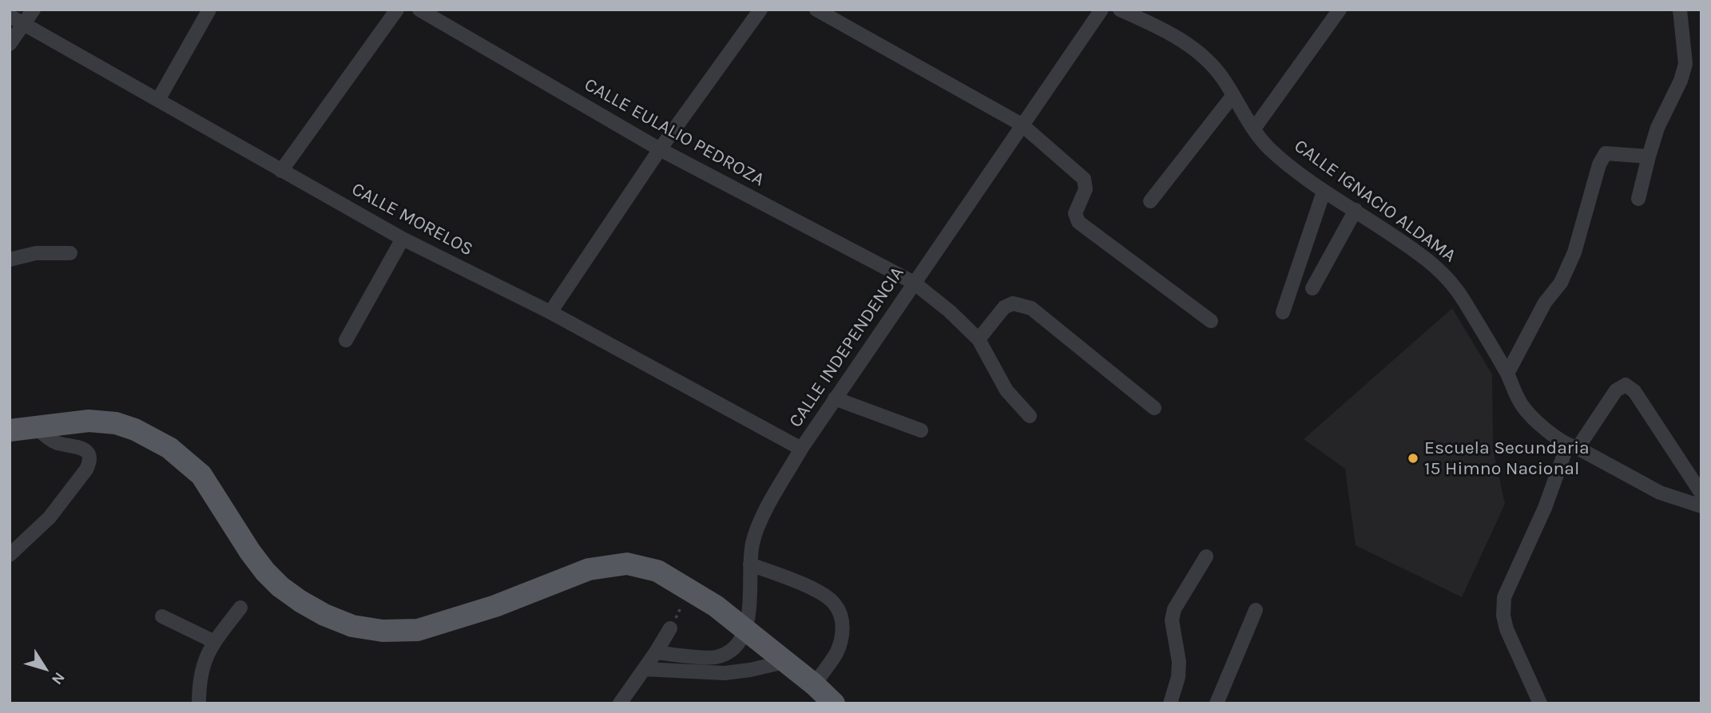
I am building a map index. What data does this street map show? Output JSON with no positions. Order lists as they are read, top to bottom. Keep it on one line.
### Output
{"streets":{"street":["CALLE EULALIO PEDROZA","CALLE IGNACIO ALDAMA","CALLE MORELOS","CALLE INDEPENDENCIA"]},"crossings":[["CALLE EULALIO PEDROZA","CALLE INDEPENDENCIA"],["CALLE MORELOS","CALLE INDEPENDENCIA"]],"places":["Escuela Secundaria 15 Himno Nacional"],"north":"bottom right"}
